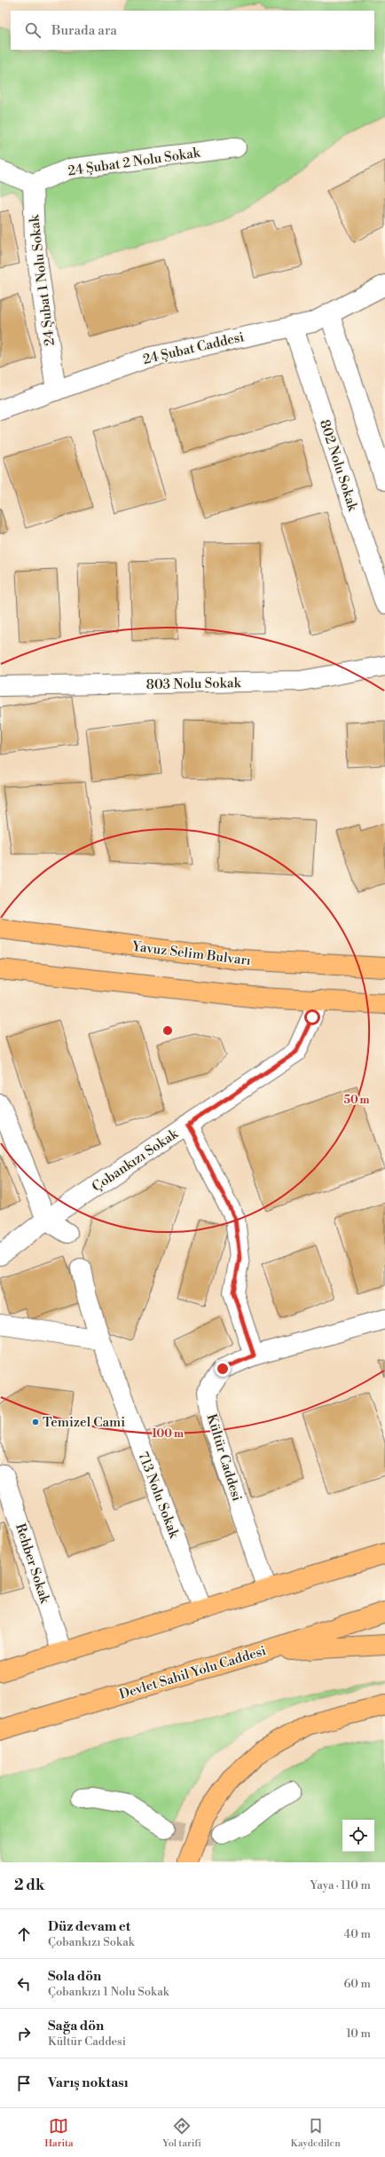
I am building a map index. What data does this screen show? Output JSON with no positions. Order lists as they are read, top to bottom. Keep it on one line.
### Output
{"streets":{"main road":["Yavuz Selim Bulvarı","Devlet Sahil Yolu Caddesi"],"street":["24 Şubat 2 Nolu Sokak","24 Şubat 1 Nolu Sokak","24 Şubat Caddesi","802 Nolu Sokak","803 Nolu Sokak","Çobankızı Sokak","Kültür Caddesi","713 Nolu Sokak","Rehber Sokak"]},"crossings":[["24 Şubat 2 Nolu Sokak","24 Şubat 1 Nolu Sokak"],["24 Şubat 1 Nolu Sokak","24 Şubat Caddesi"],["24 Şubat Caddesi","802 Nolu Sokak"]],"places":["Temizel Cami"],"page":{"search":"Burada ara","heading":["2 dk","Yaya · 110 m"],"list":[["Düz devam et","Çobankızı Sokak","40 m"],["Sola dön","Çobankızı 1 Nolu Sokak","60 m"],["Sağa dön","Kültür Caddesi","10 m"],"Varış noktası"],"nav":["Harita","Yol tarifi","Kaydedilen"]},"rings":["50 m","100 m"]}
